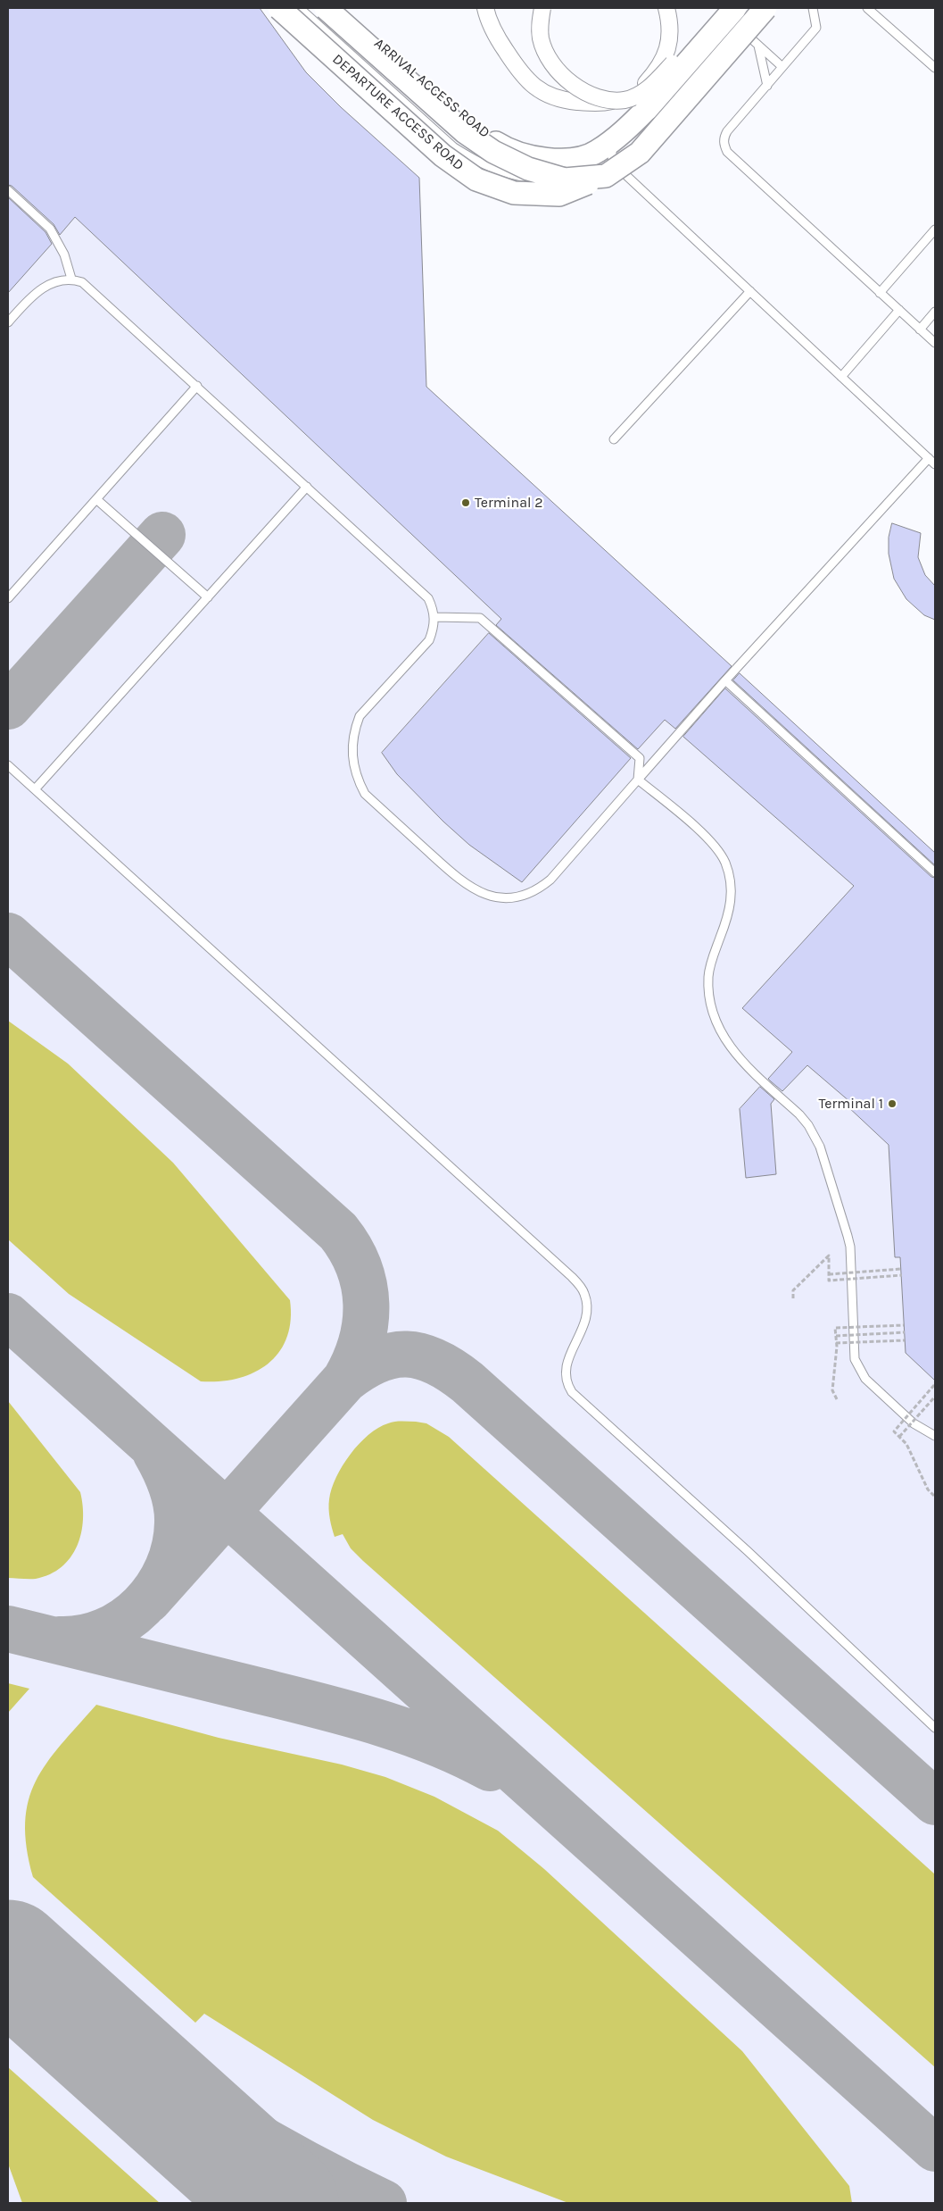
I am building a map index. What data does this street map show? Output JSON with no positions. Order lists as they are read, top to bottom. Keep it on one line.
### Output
{"streets":{"street":["ARRIVAL ACCESS ROAD","DEPARTURE ACCESS ROAD"]},"places":["Terminal 2","Terminal 1"]}
